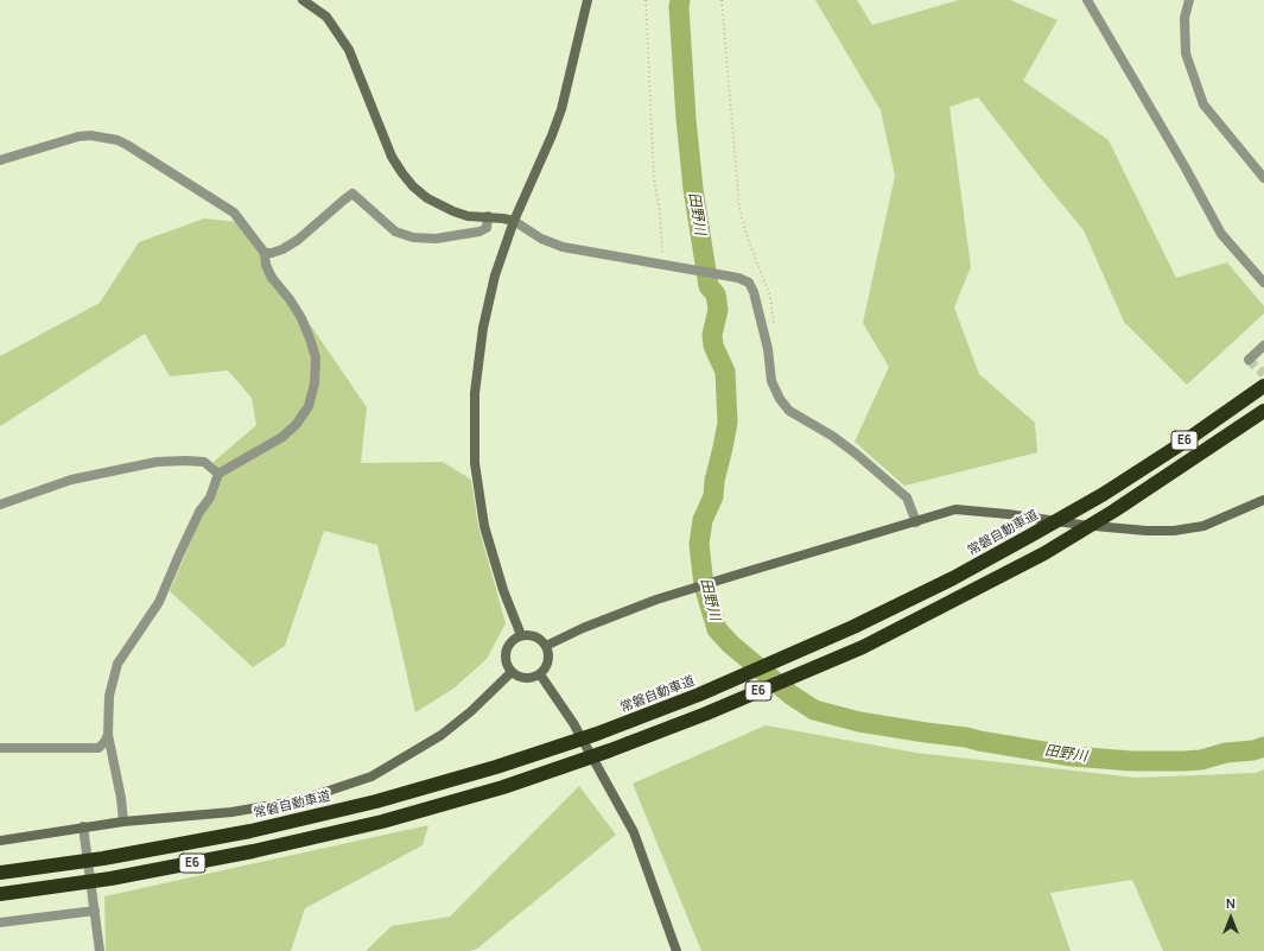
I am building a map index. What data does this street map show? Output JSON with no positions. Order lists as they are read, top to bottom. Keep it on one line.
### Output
{"streets":{"highway":["E6","常磐自動車道"]},"water":["田野川"],"north":"top"}
